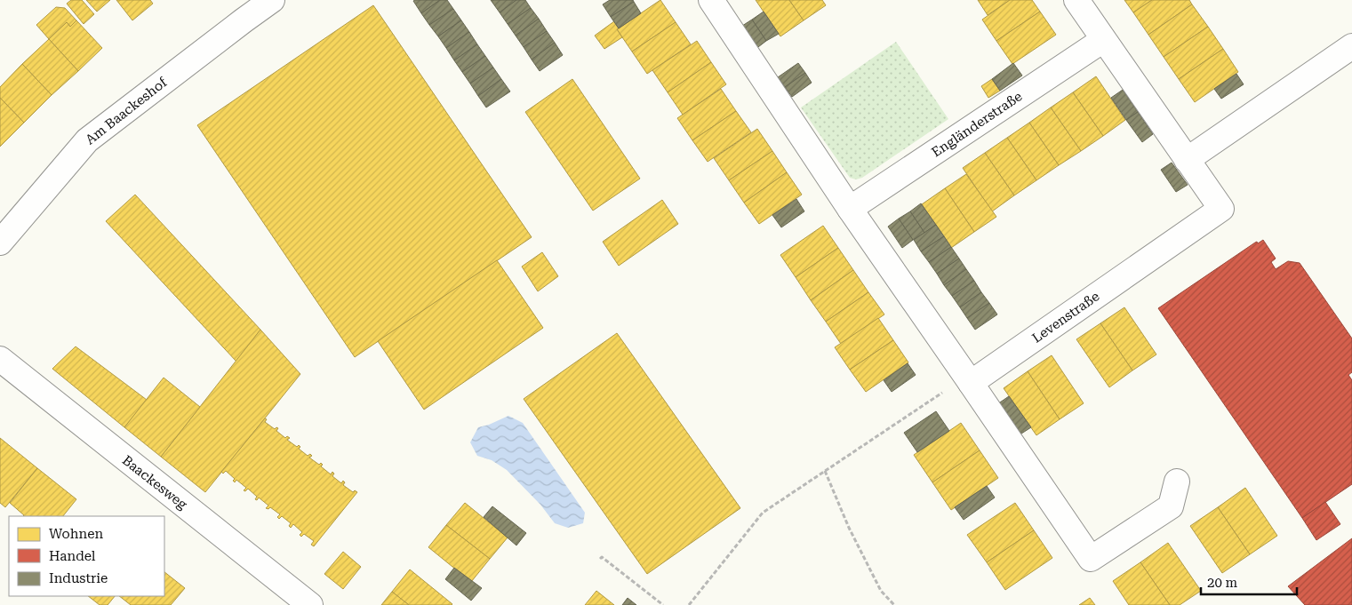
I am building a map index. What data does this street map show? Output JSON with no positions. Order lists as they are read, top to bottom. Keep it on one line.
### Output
{"streets":{"street":["Am Baackeshof","Engländerstraße","Levenstraße","Baackesweg"]},"legend":["Wohnen","Handel","Industrie"],"scale_bar":"20 m"}
